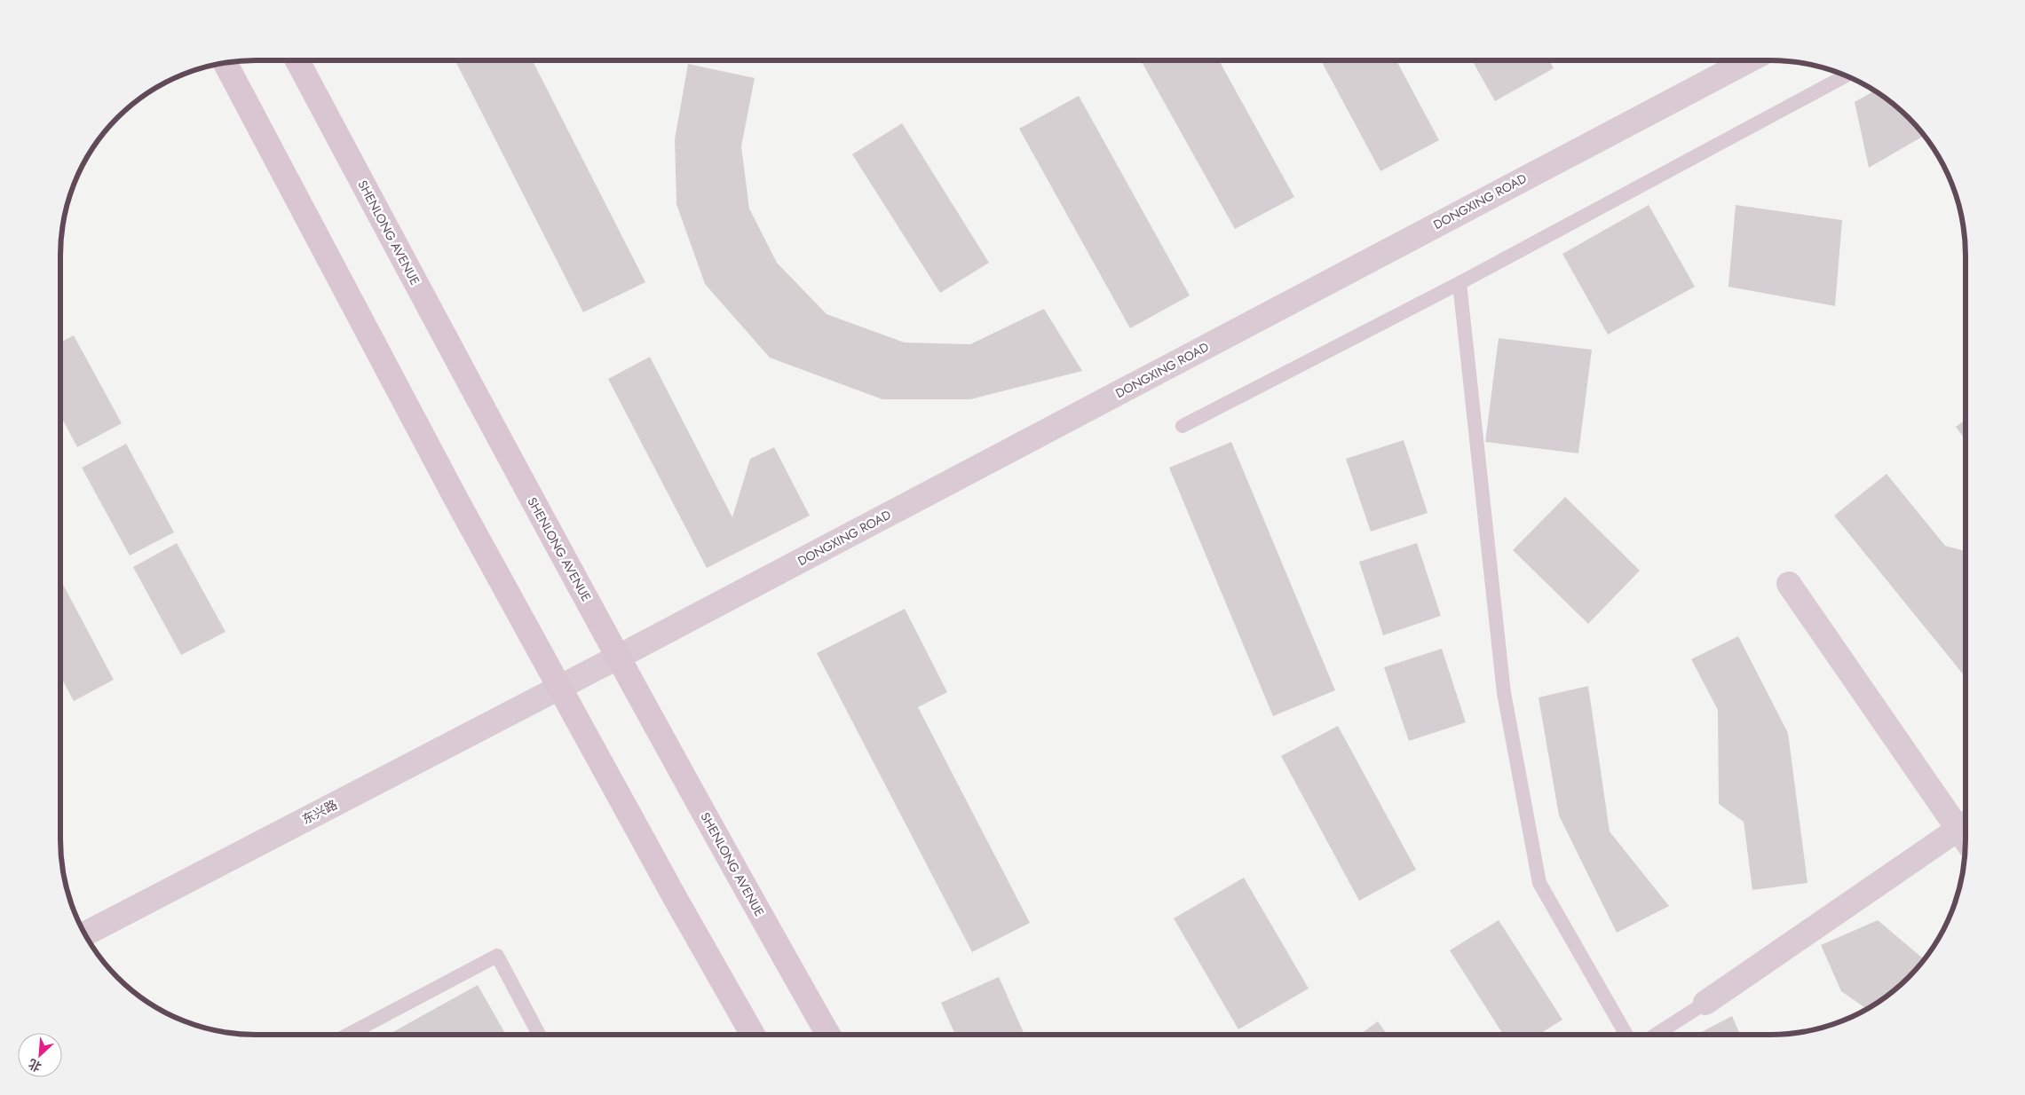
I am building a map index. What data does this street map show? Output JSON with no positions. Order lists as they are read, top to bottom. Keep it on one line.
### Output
{"streets":{"main road":["SHENLONG AVENUE"],"street":["DONGXING ROAD","东兴路"]},"crossings":[["DONGXING ROAD","SHENLONG AVENUE"],["DONGXING ROAD","东兴路"]],"north":"bottom left"}
